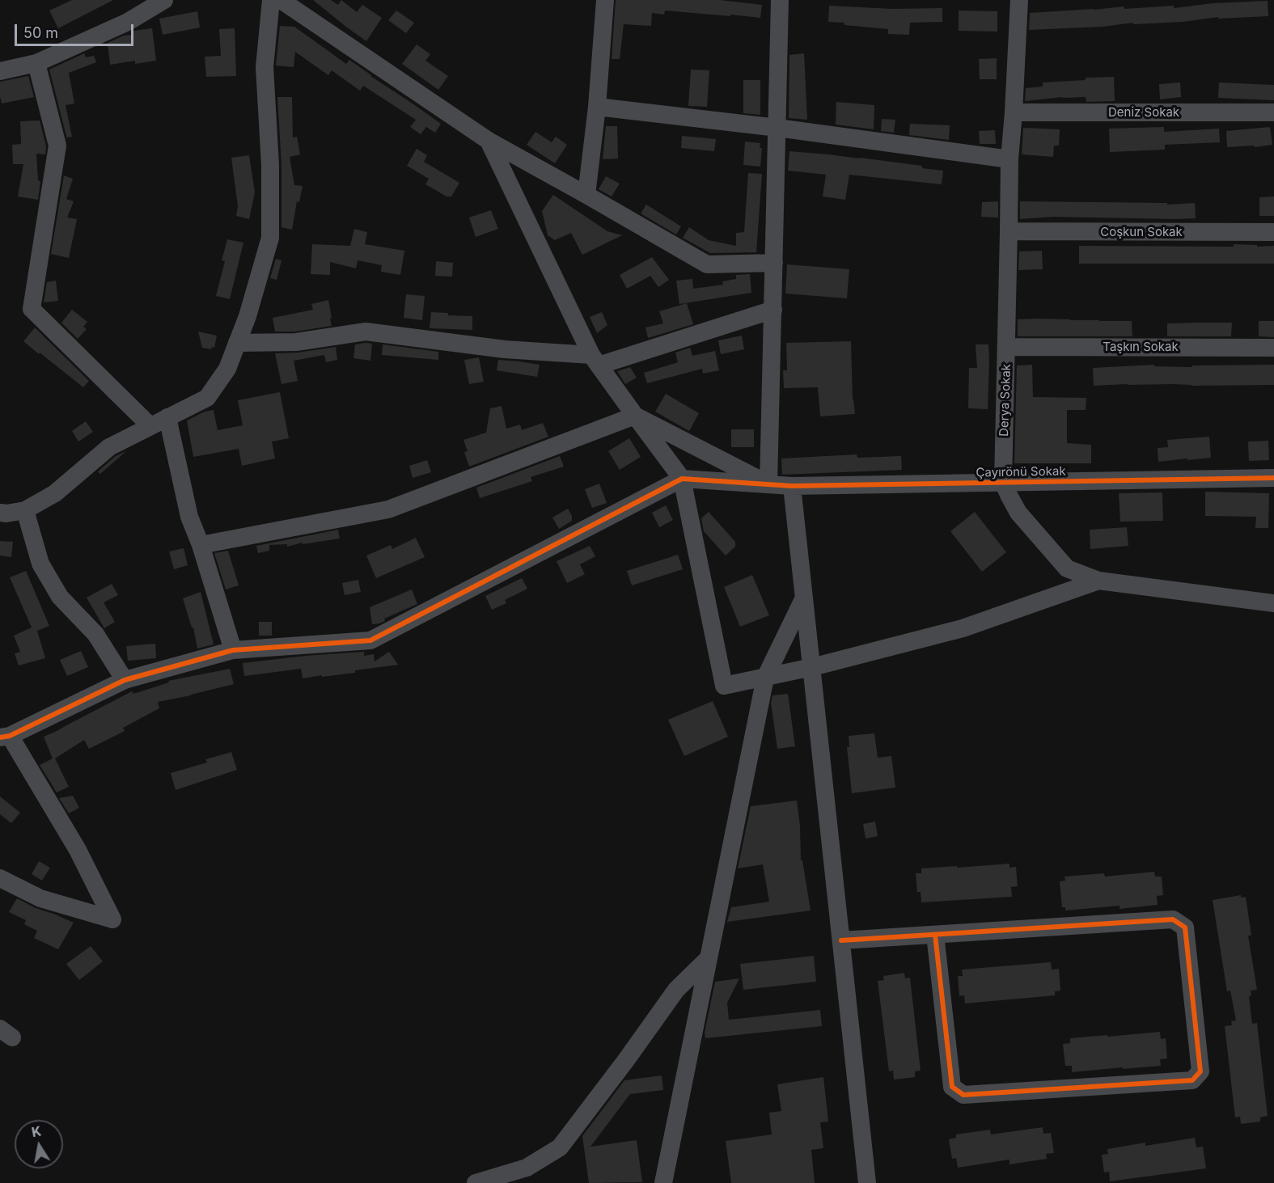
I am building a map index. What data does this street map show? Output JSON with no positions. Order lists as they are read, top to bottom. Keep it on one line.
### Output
{"streets":{"street":["Deniz Sokak","Coşkun Sokak","Taşkın Sokak","Derya Sokak","Çayırönü Sokak"]},"crossings":[["Deniz Sokak","Derya Sokak"],["Coşkun Sokak","Derya Sokak"],["Taşkın Sokak","Derya Sokak"],["Derya Sokak","Çayırönü Sokak"]],"scale_bar":"50 m","north":"top"}
